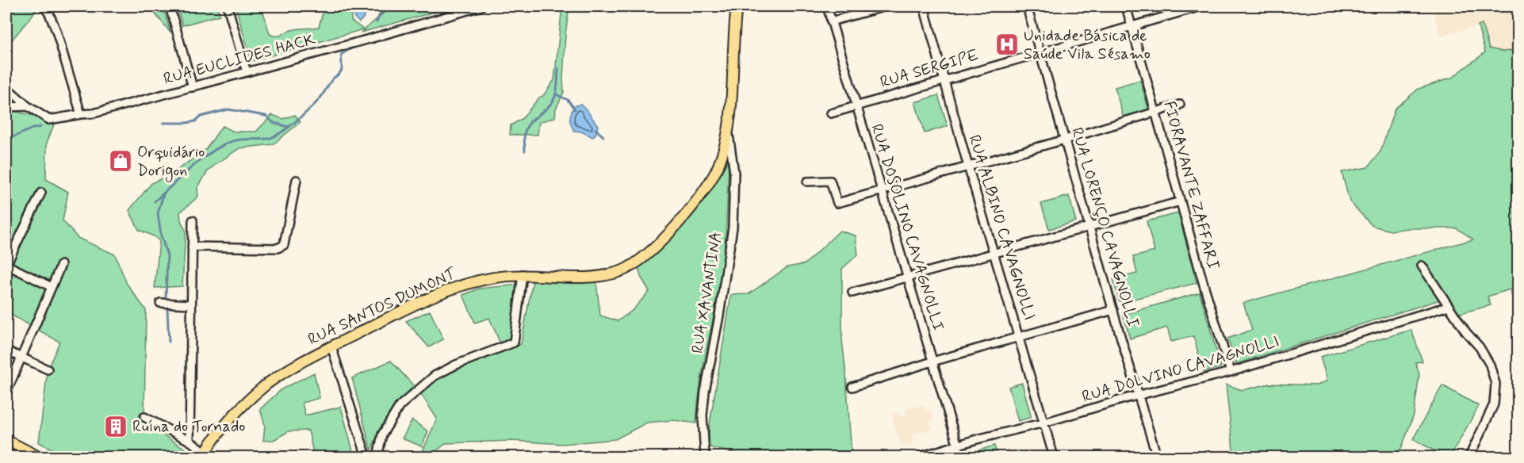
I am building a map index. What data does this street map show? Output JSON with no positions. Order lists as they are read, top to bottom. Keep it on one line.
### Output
{"streets":{"main road":["RUA SANTOS DUMONT"],"street":["RUA EUCLIDES HACK","RUA SERGIPE","FIORAVANTE ZAFFARI","RUA DOSOLINO CAVAGNOLLI","RUA ALBINO CAVAGNOLLI","RUA LORENÇO CAVAGNOLLI","RUA XAVANTINA","RUA DOLVINO CAVAGNOLLI"]},"crossings":[["RUA SERGIPE","FIORAVANTE ZAFFARI"],["RUA SERGIPE","RUA DOSOLINO CAVAGNOLLI"],["RUA SERGIPE","RUA ALBINO CAVAGNOLLI"],["RUA SERGIPE","RUA LORENÇO CAVAGNOLLI"],["FIORAVANTE ZAFFARI","RUA DOLVINO CAVAGNOLLI"],["RUA DOSOLINO CAVAGNOLLI","RUA DOLVINO CAVAGNOLLI"],["RUA ALBINO CAVAGNOLLI","RUA DOLVINO CAVAGNOLLI"],["RUA LORENÇO CAVAGNOLLI","RUA DOLVINO CAVAGNOLLI"],["RUA XAVANTINA","RUA SANTOS DUMONT"]],"places":{"hospital":["Unidade Básica de Saúde Vila Sésamo"],"shop":["Orquidário Dorigon"],"building":["Ruína do Tornado"]}}
